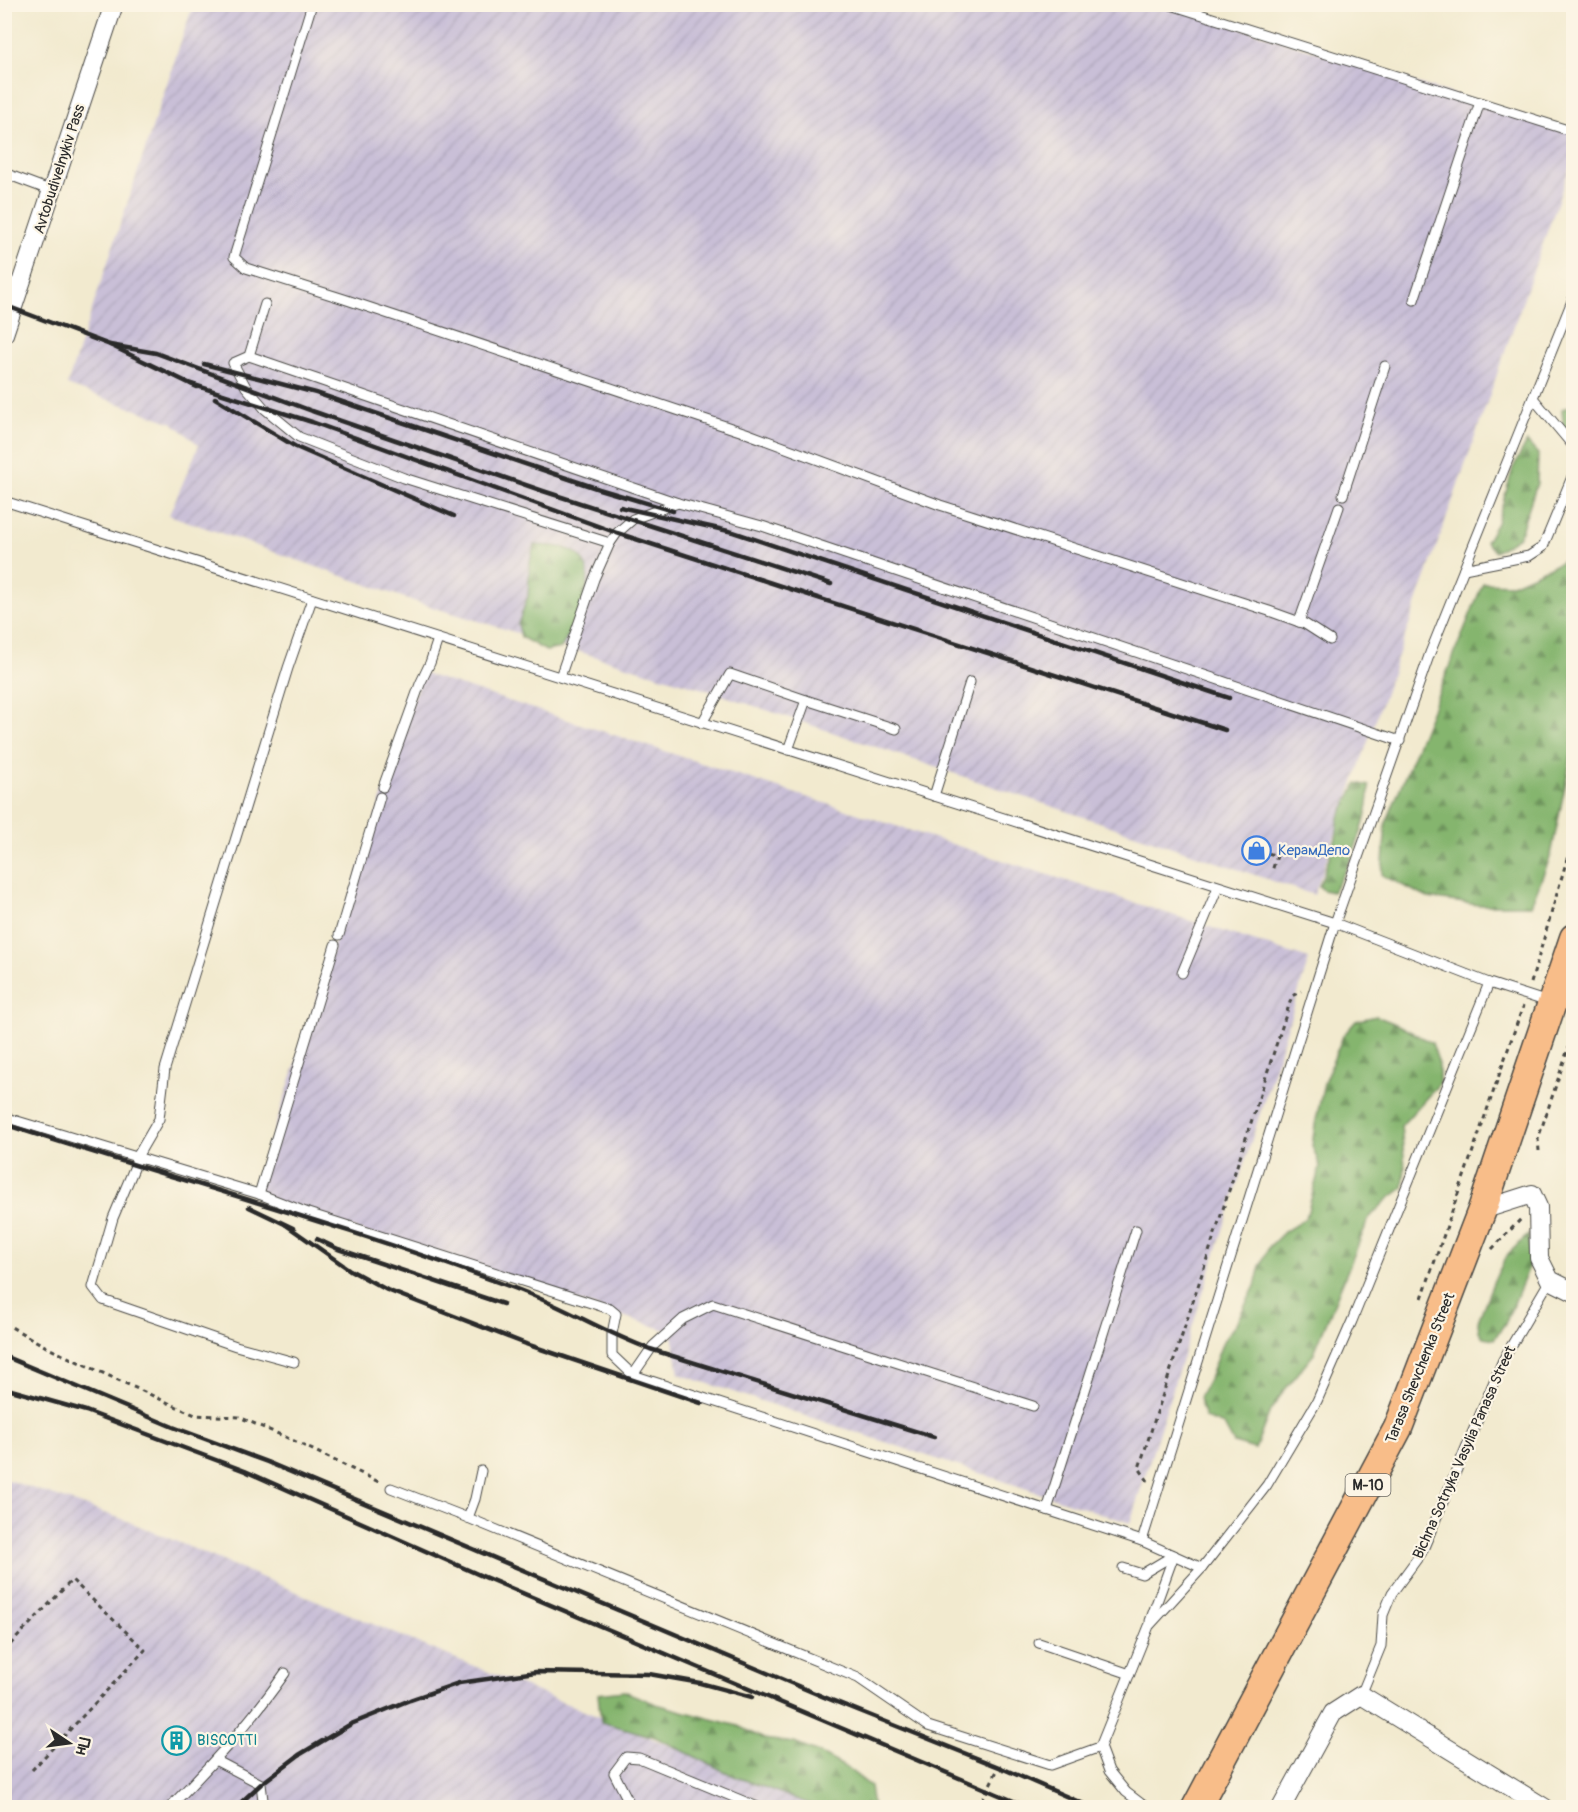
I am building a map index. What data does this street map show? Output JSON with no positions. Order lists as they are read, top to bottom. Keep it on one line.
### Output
{"streets":{"main road":["Tarasa Shevchenka Street","М-10"],"street":["Avtobudivelnykiv Pass"],"lane":["Bichna Sotnyka Vasylia Panasa Street"]},"places":{"shop":["КерамДепо"],"building":["BISCOTTI"]},"north":"right"}
